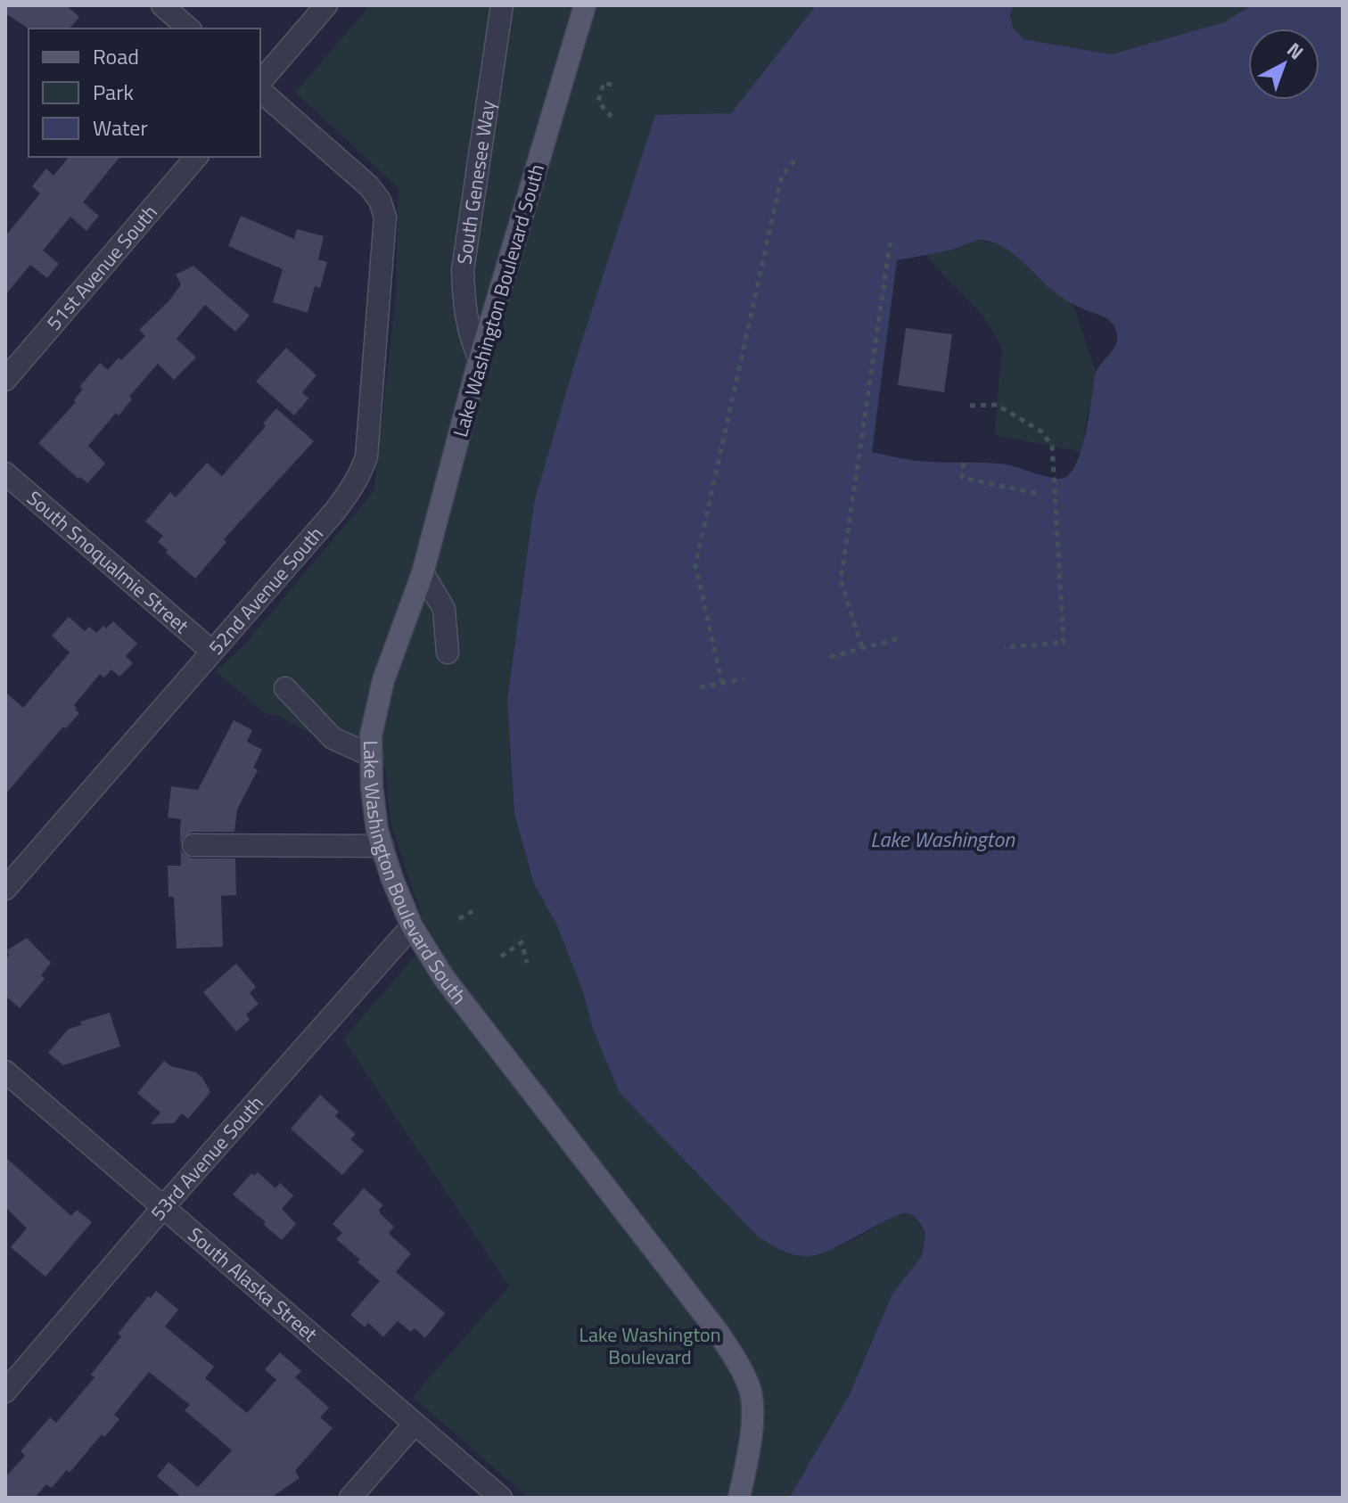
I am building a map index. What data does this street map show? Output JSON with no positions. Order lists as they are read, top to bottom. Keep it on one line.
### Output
{"streets":{"main road":["Lake Washington Boulevard South"],"street":["South Genesee Way","51st Avenue South","South Snoqualmie Street","52nd Avenue South","53rd Avenue South","South Alaska Street"]},"crossings":[["South Genesee Way","Lake Washington Boulevard South"],["Lake Washington Boulevard South","53rd Avenue South"],["South Snoqualmie Street","52nd Avenue South"],["53rd Avenue South","South Alaska Street"]],"water":["Lake Washington"],"parks":["Lake Washington Boulevard"],"legend":["Road","Park","Water"],"north":"top right"}
